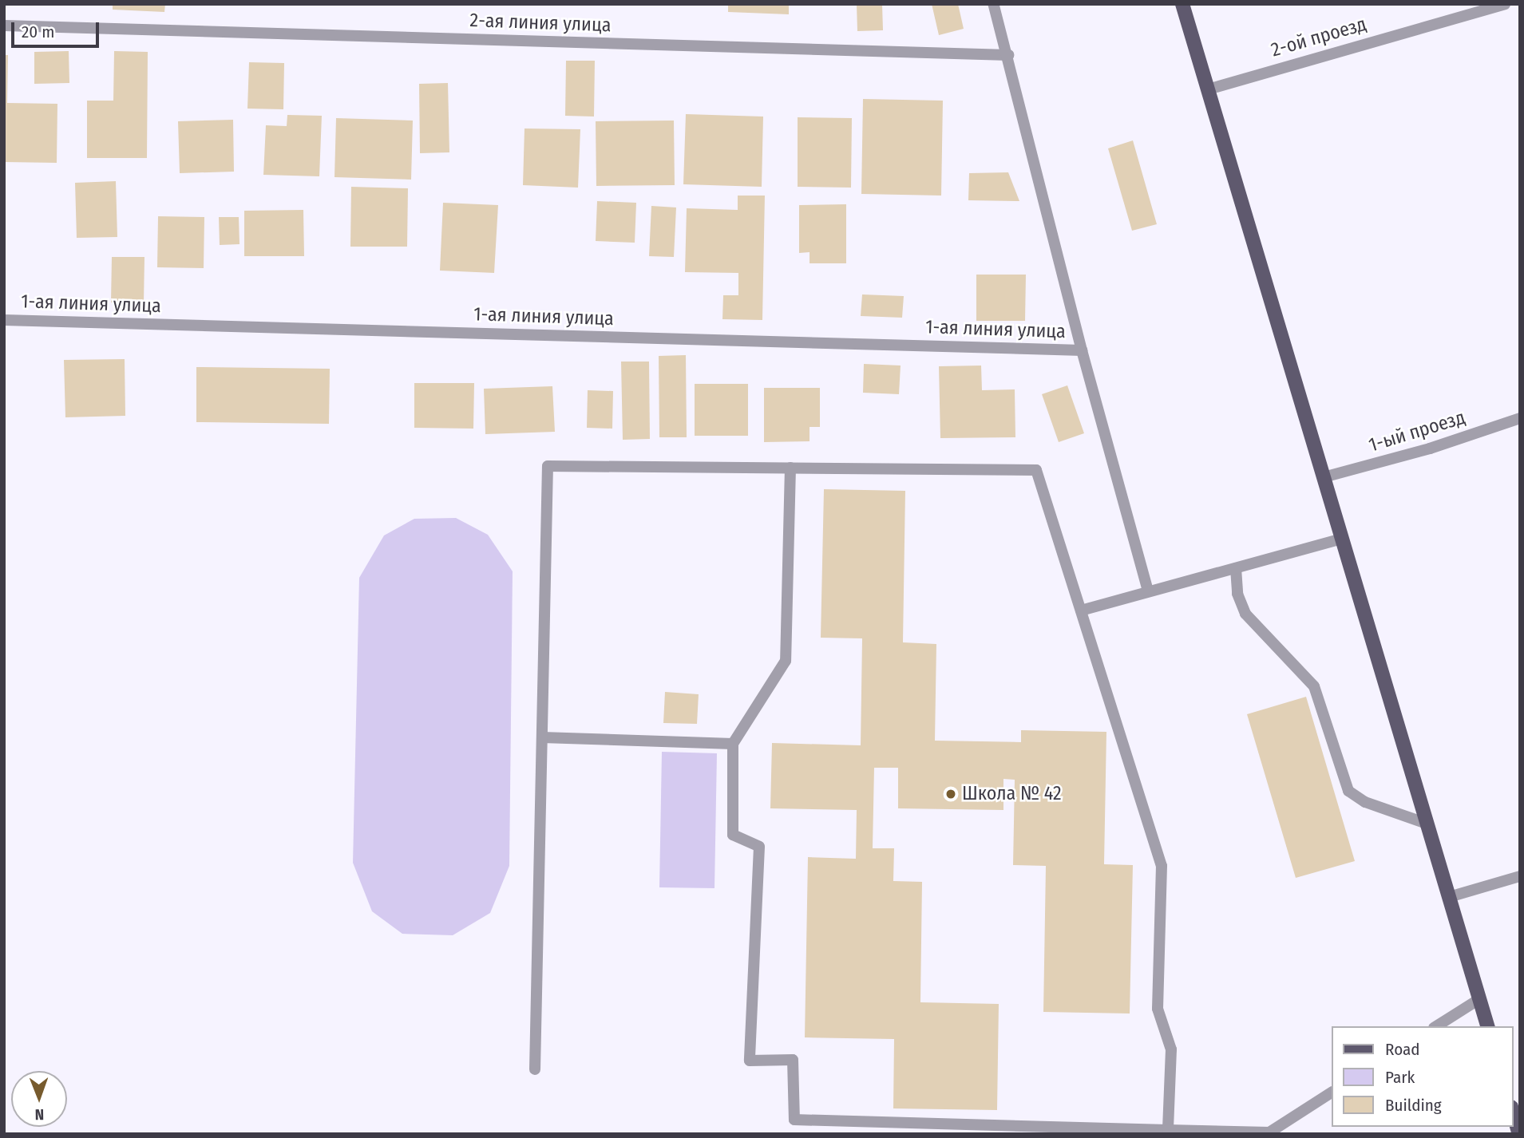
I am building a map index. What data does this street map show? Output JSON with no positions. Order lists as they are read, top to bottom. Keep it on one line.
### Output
{"streets":{"street":["2-ая линия улица","2-ой проезд","1-ая линия улица","1-ый проезд"]},"places":["Школа № 42"],"legend":["Road","Park","Building"],"scale_bar":"20 m","north":"bottom"}
